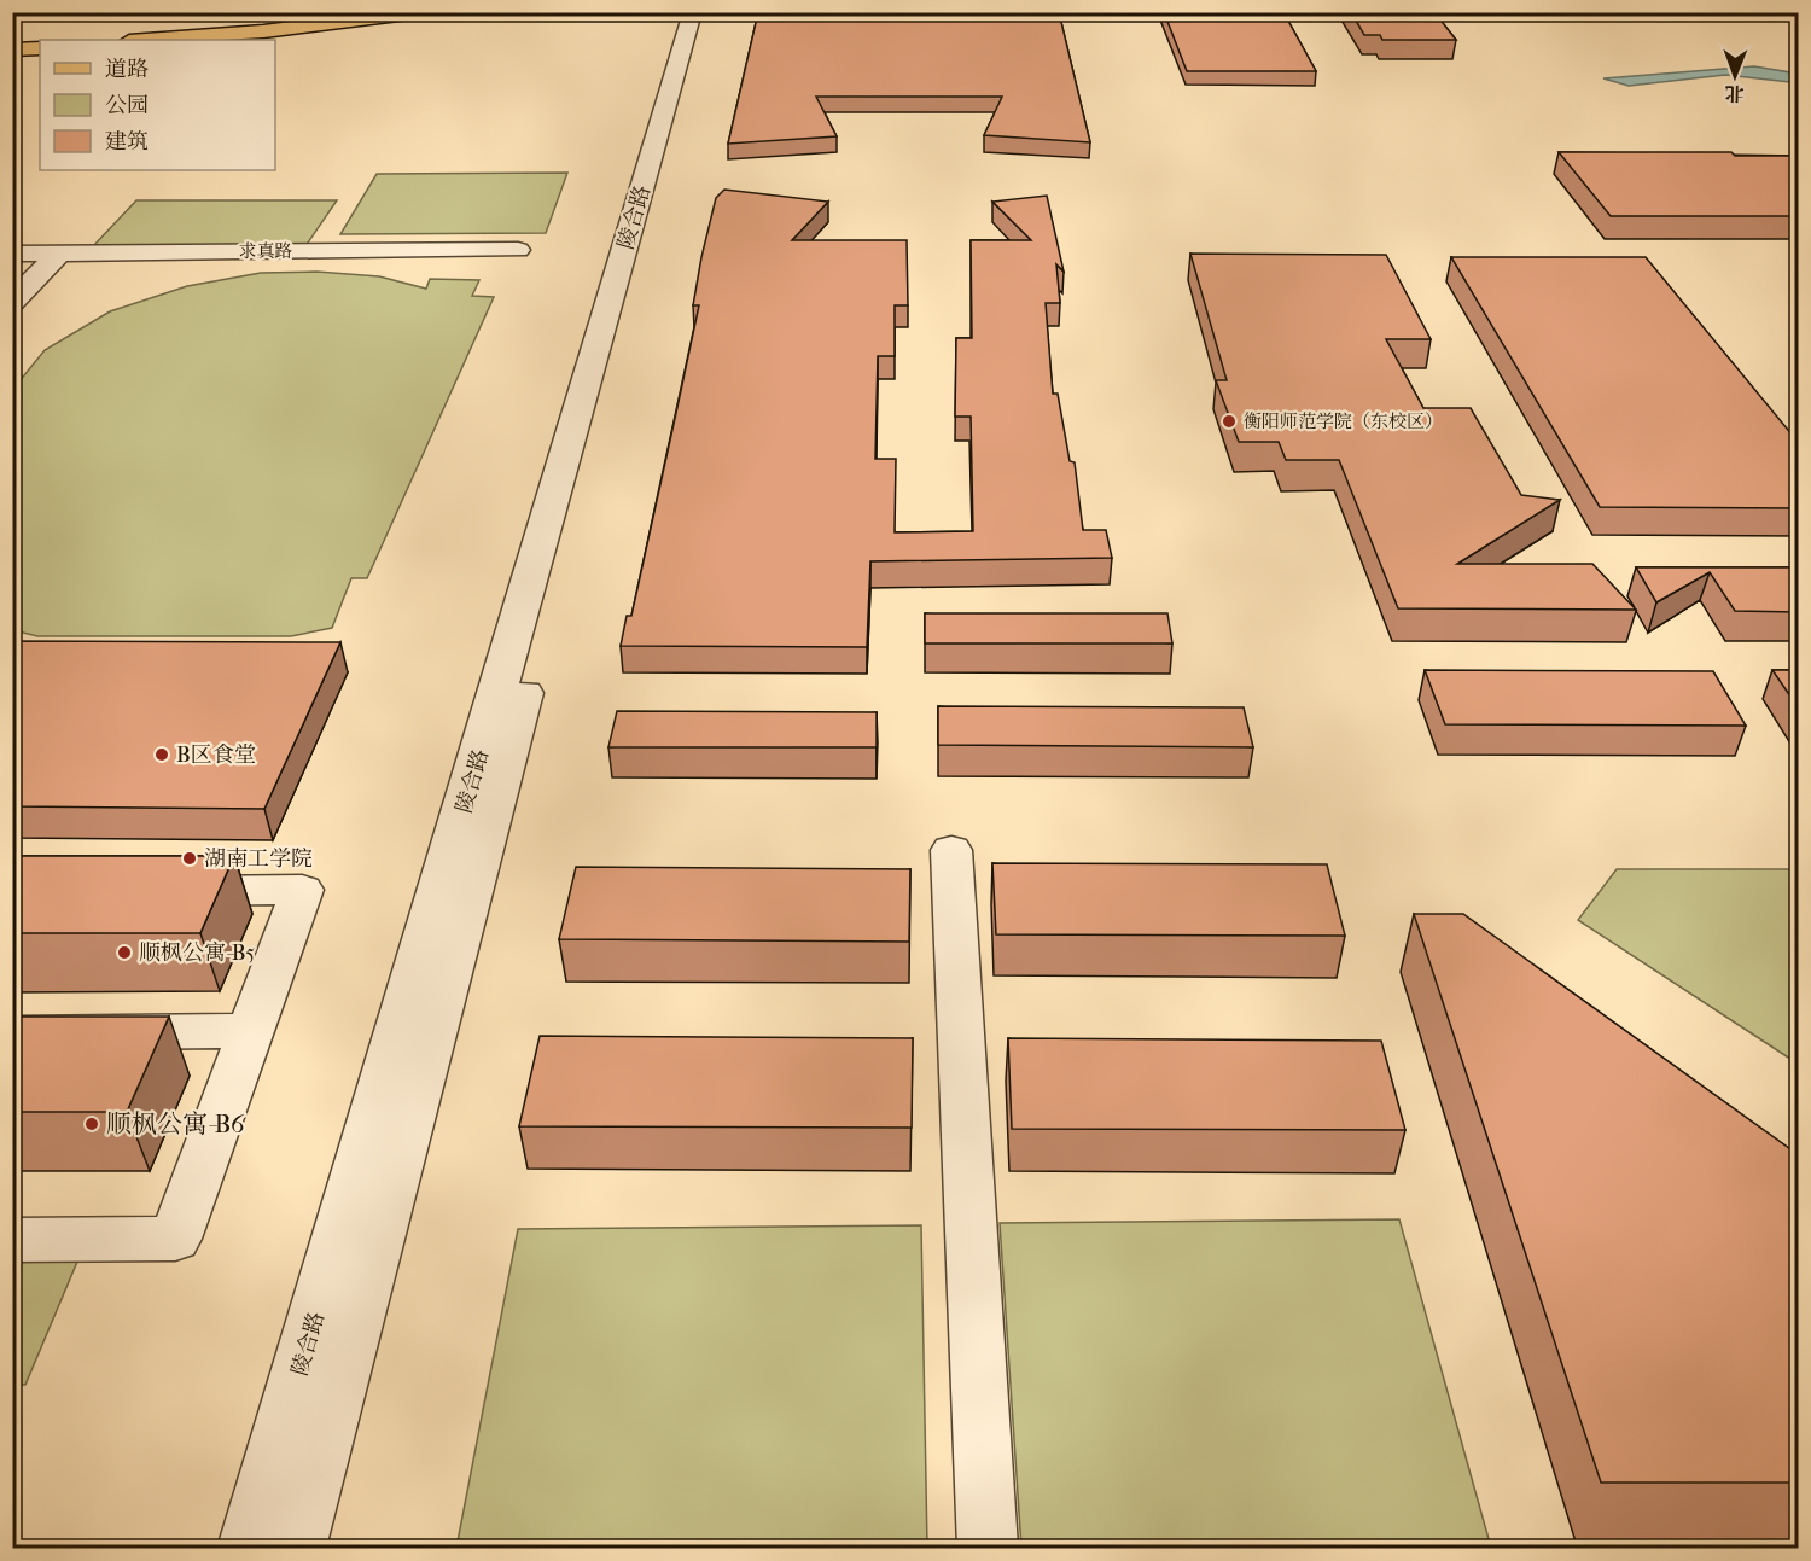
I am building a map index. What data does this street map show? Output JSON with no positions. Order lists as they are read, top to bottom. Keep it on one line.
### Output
{"streets":{"street":["陵合路","求真路"]},"places":["衡阳师范学院（东校区）","B区食堂","湖南工学院","顺枫公寓-B5","顺枫公寓-B6"],"legend":["道路","公园","建筑"],"north":"bottom"}
